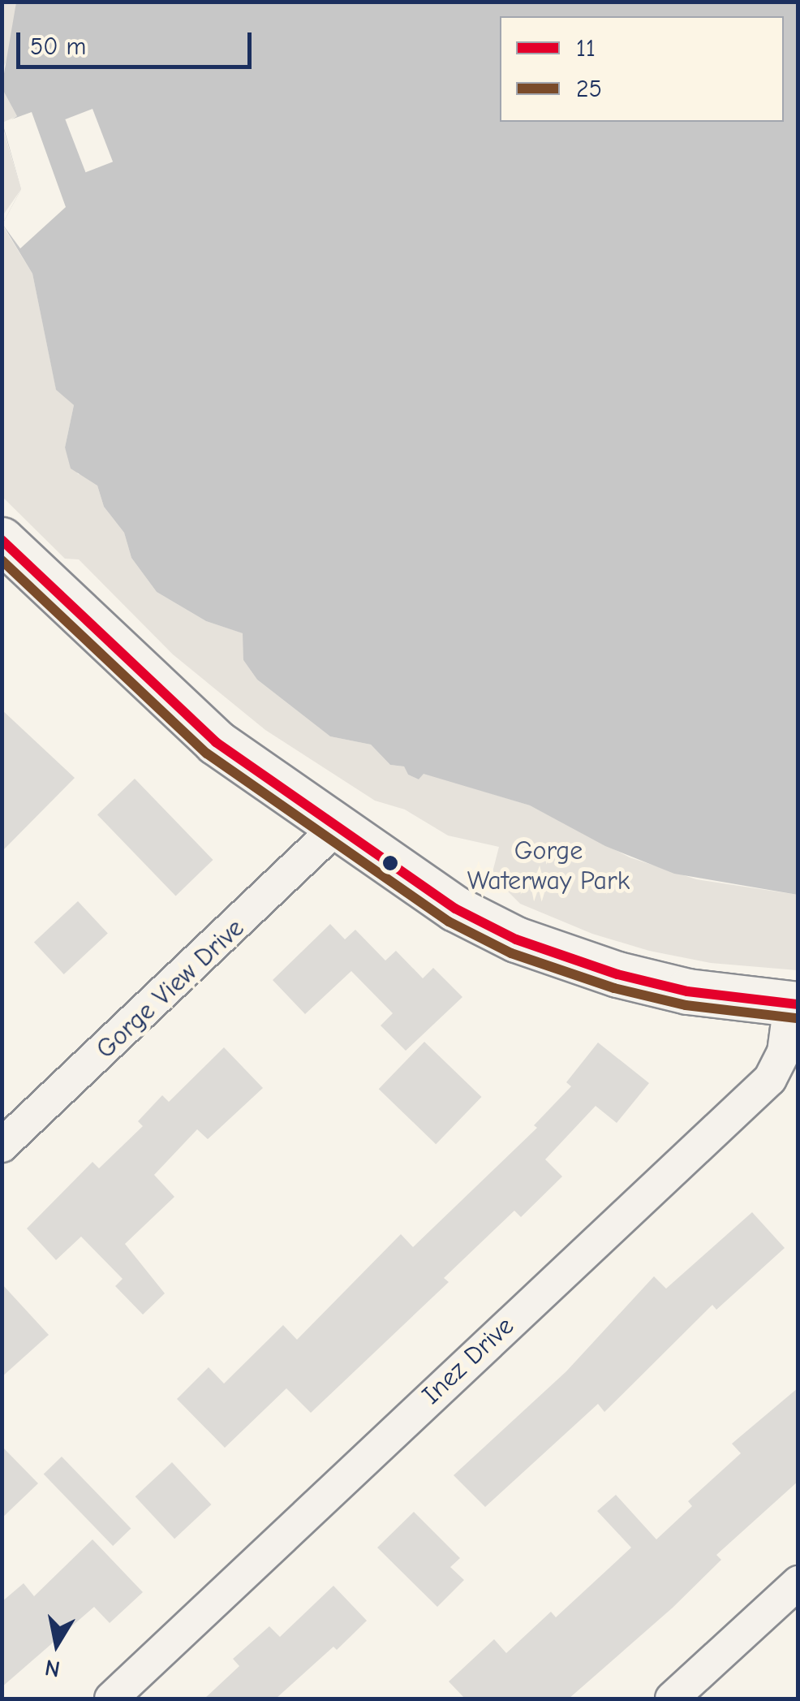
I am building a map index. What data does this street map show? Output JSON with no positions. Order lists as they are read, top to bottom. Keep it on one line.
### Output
{"streets":{"street":["Gorge View Drive","Inez Drive"]},"parks":["Gorge Waterway Park"],"lines":["transit line 11","transit line 25"],"legend":["11","25"],"scale_bar":"50 m","north":"bottom"}
